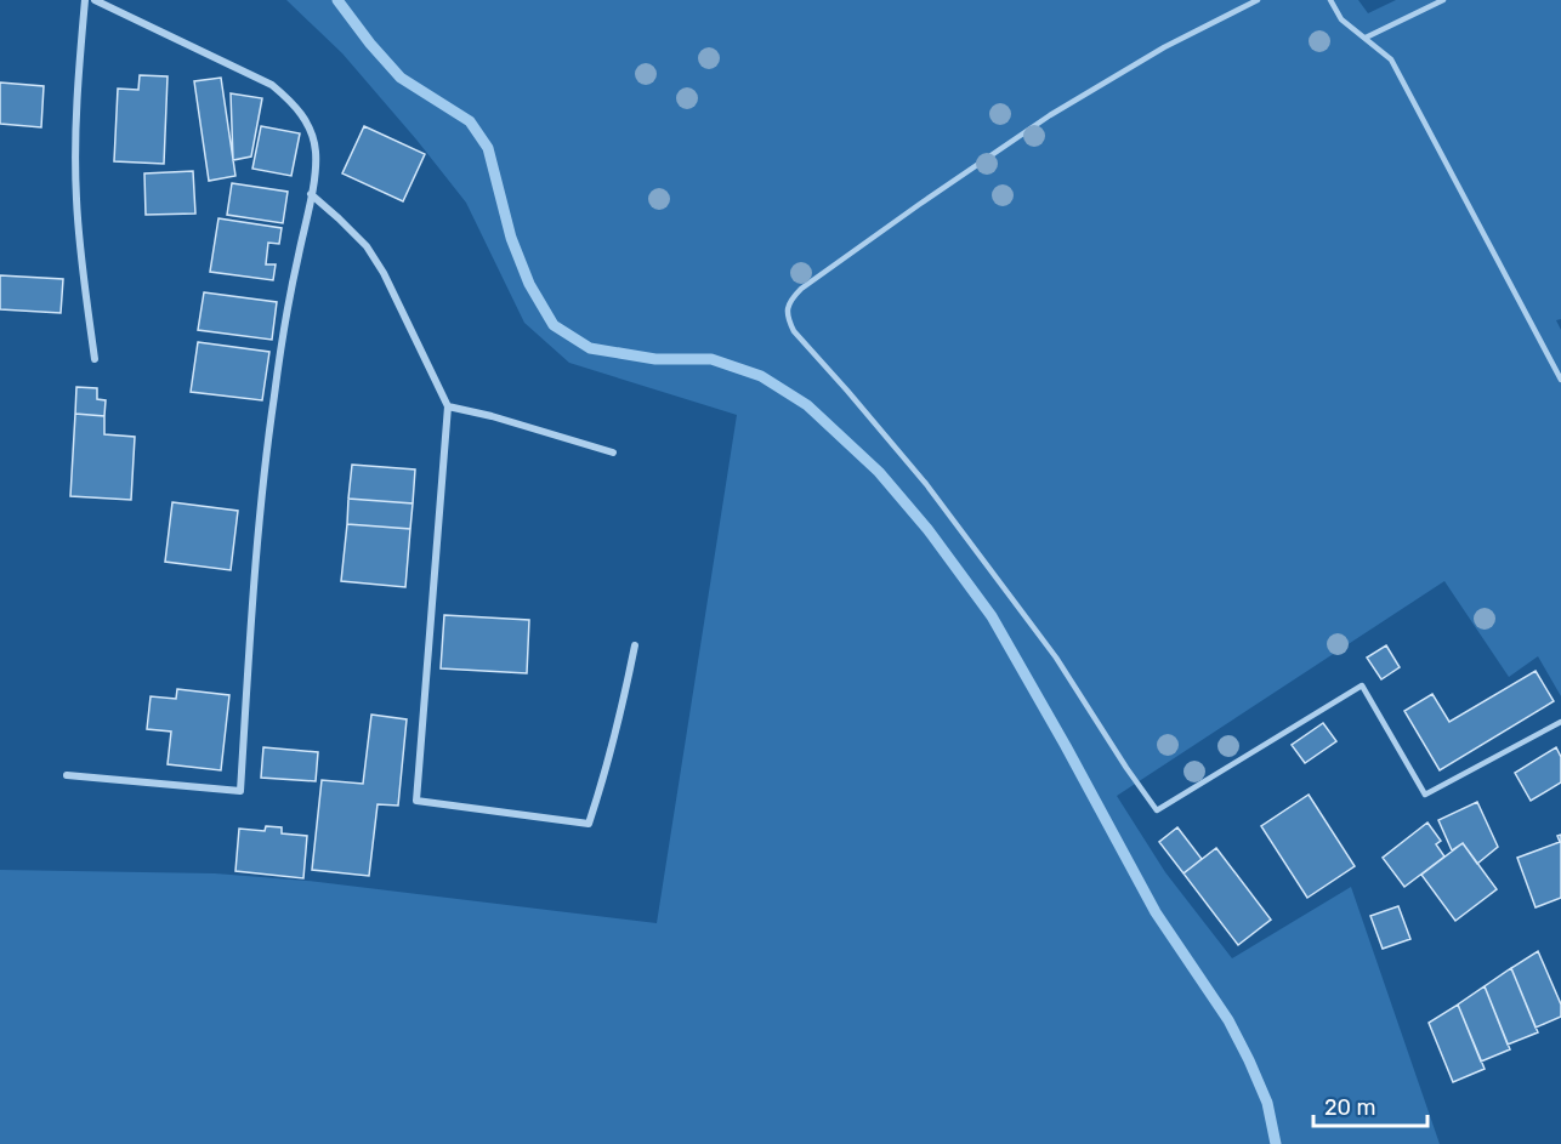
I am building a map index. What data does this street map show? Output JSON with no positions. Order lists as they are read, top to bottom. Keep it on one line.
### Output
{"scale_bar":"20 m"}
